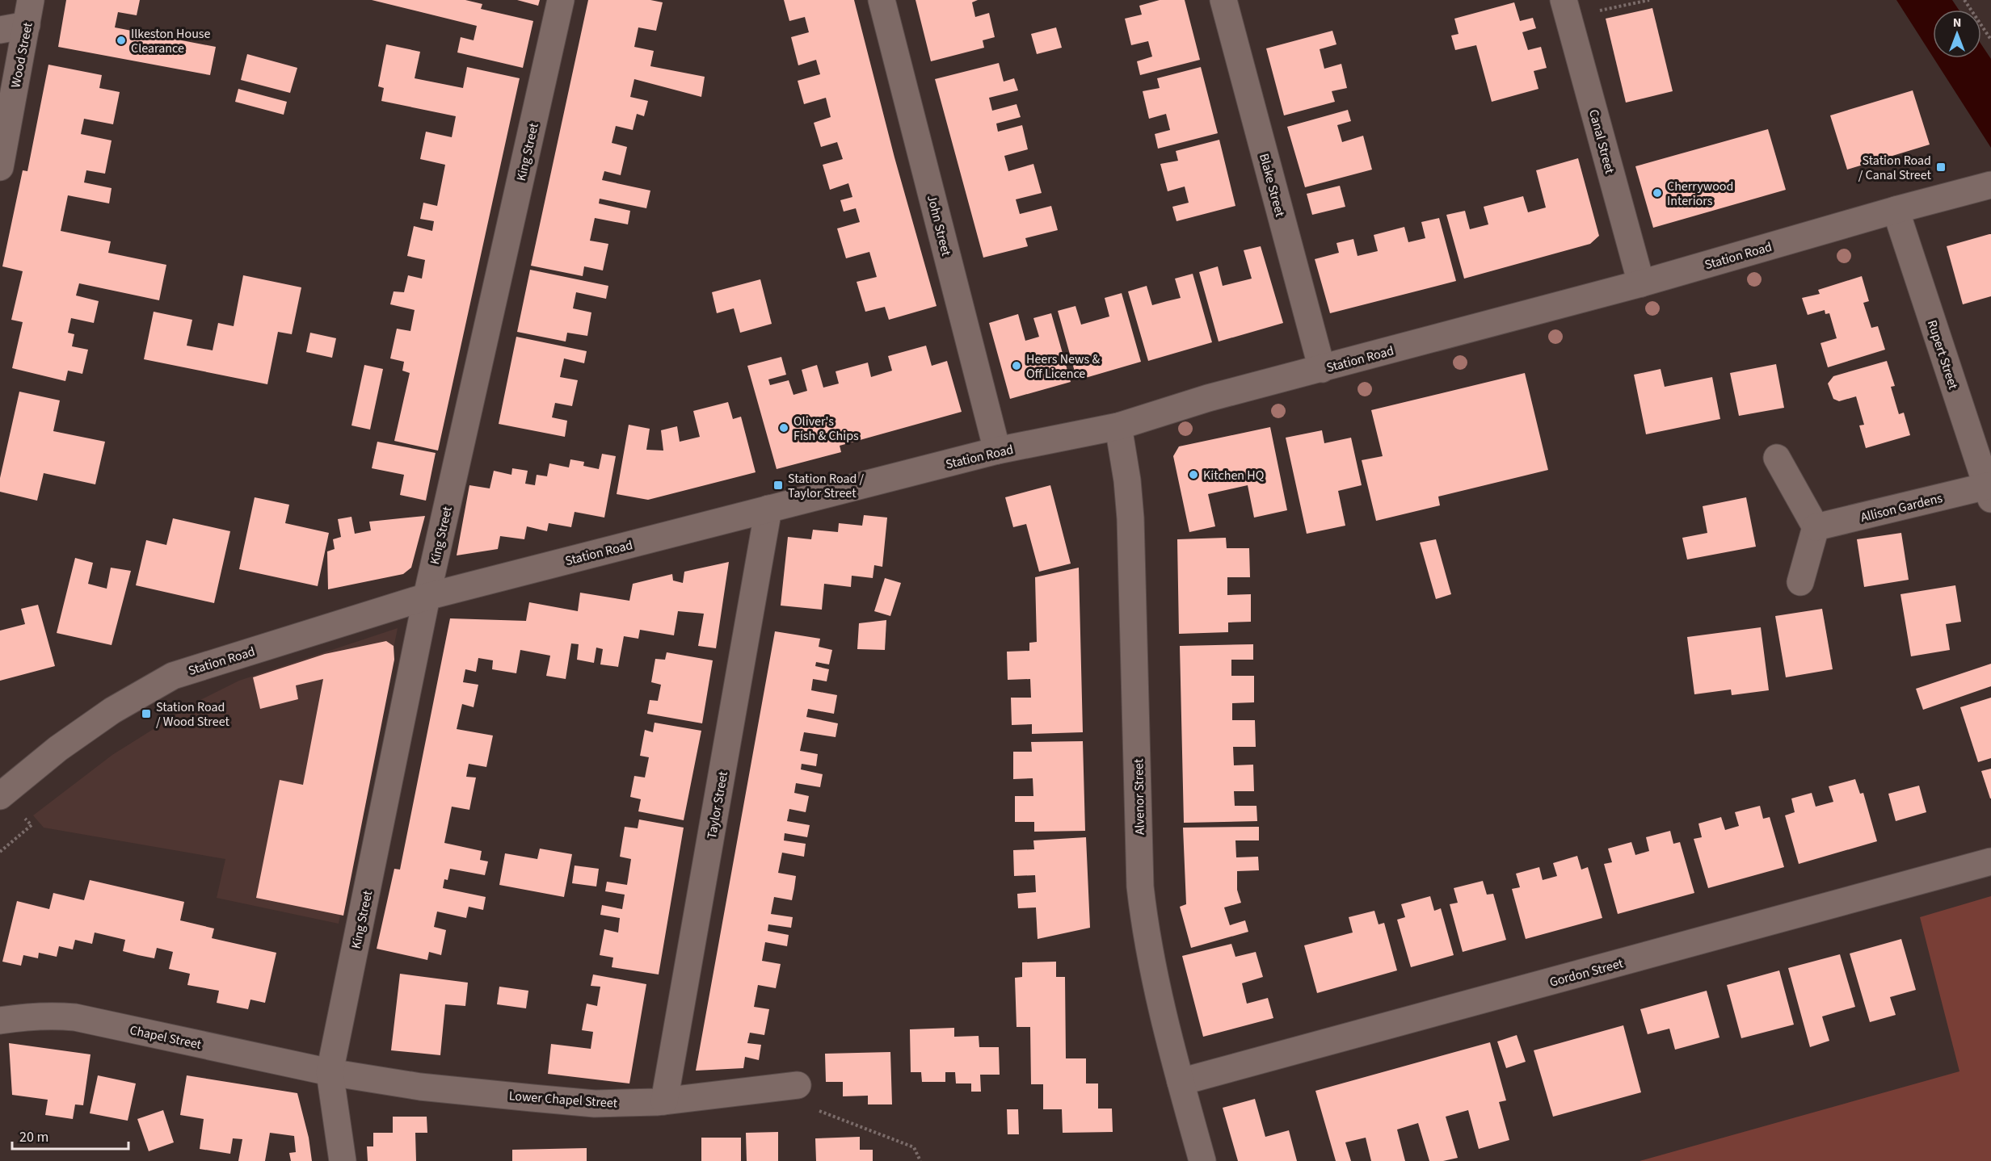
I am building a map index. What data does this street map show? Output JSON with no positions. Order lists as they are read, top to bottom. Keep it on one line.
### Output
{"streets":{"street":["Wood Street","Canal Street","King Street","Blake Street","John Street","Station Road","Rupert Street","Allison Gardens","Alvenor Street","Taylor Street","Gordon Street","Chapel Street","Lower Chapel Street"]},"crossings":[["Canal Street","Station Road"],["King Street","Station Road"],["King Street","Chapel Street"],["King Street","Lower Chapel Street"],["Blake Street","Station Road"],["John Street","Station Road"],["Station Road","Rupert Street"],["Station Road","Alvenor Street"],["Station Road","Taylor Street"],["Rupert Street","Allison Gardens"],["Alvenor Street","Gordon Street"],["Taylor Street","Lower Chapel Street"],["Chapel Street","Lower Chapel Street"]],"places":{"other":["Ilkeston House Clearance","Cherrywood Interiors","Heers News & Off Licence","Oliver's Fish & Chips","Kitchen HQ"],"transit":["Station Road / Canal Street","Station Road / Taylor Street","Station Road / Wood Street"]},"scale_bar":"20 m","north":"top"}
